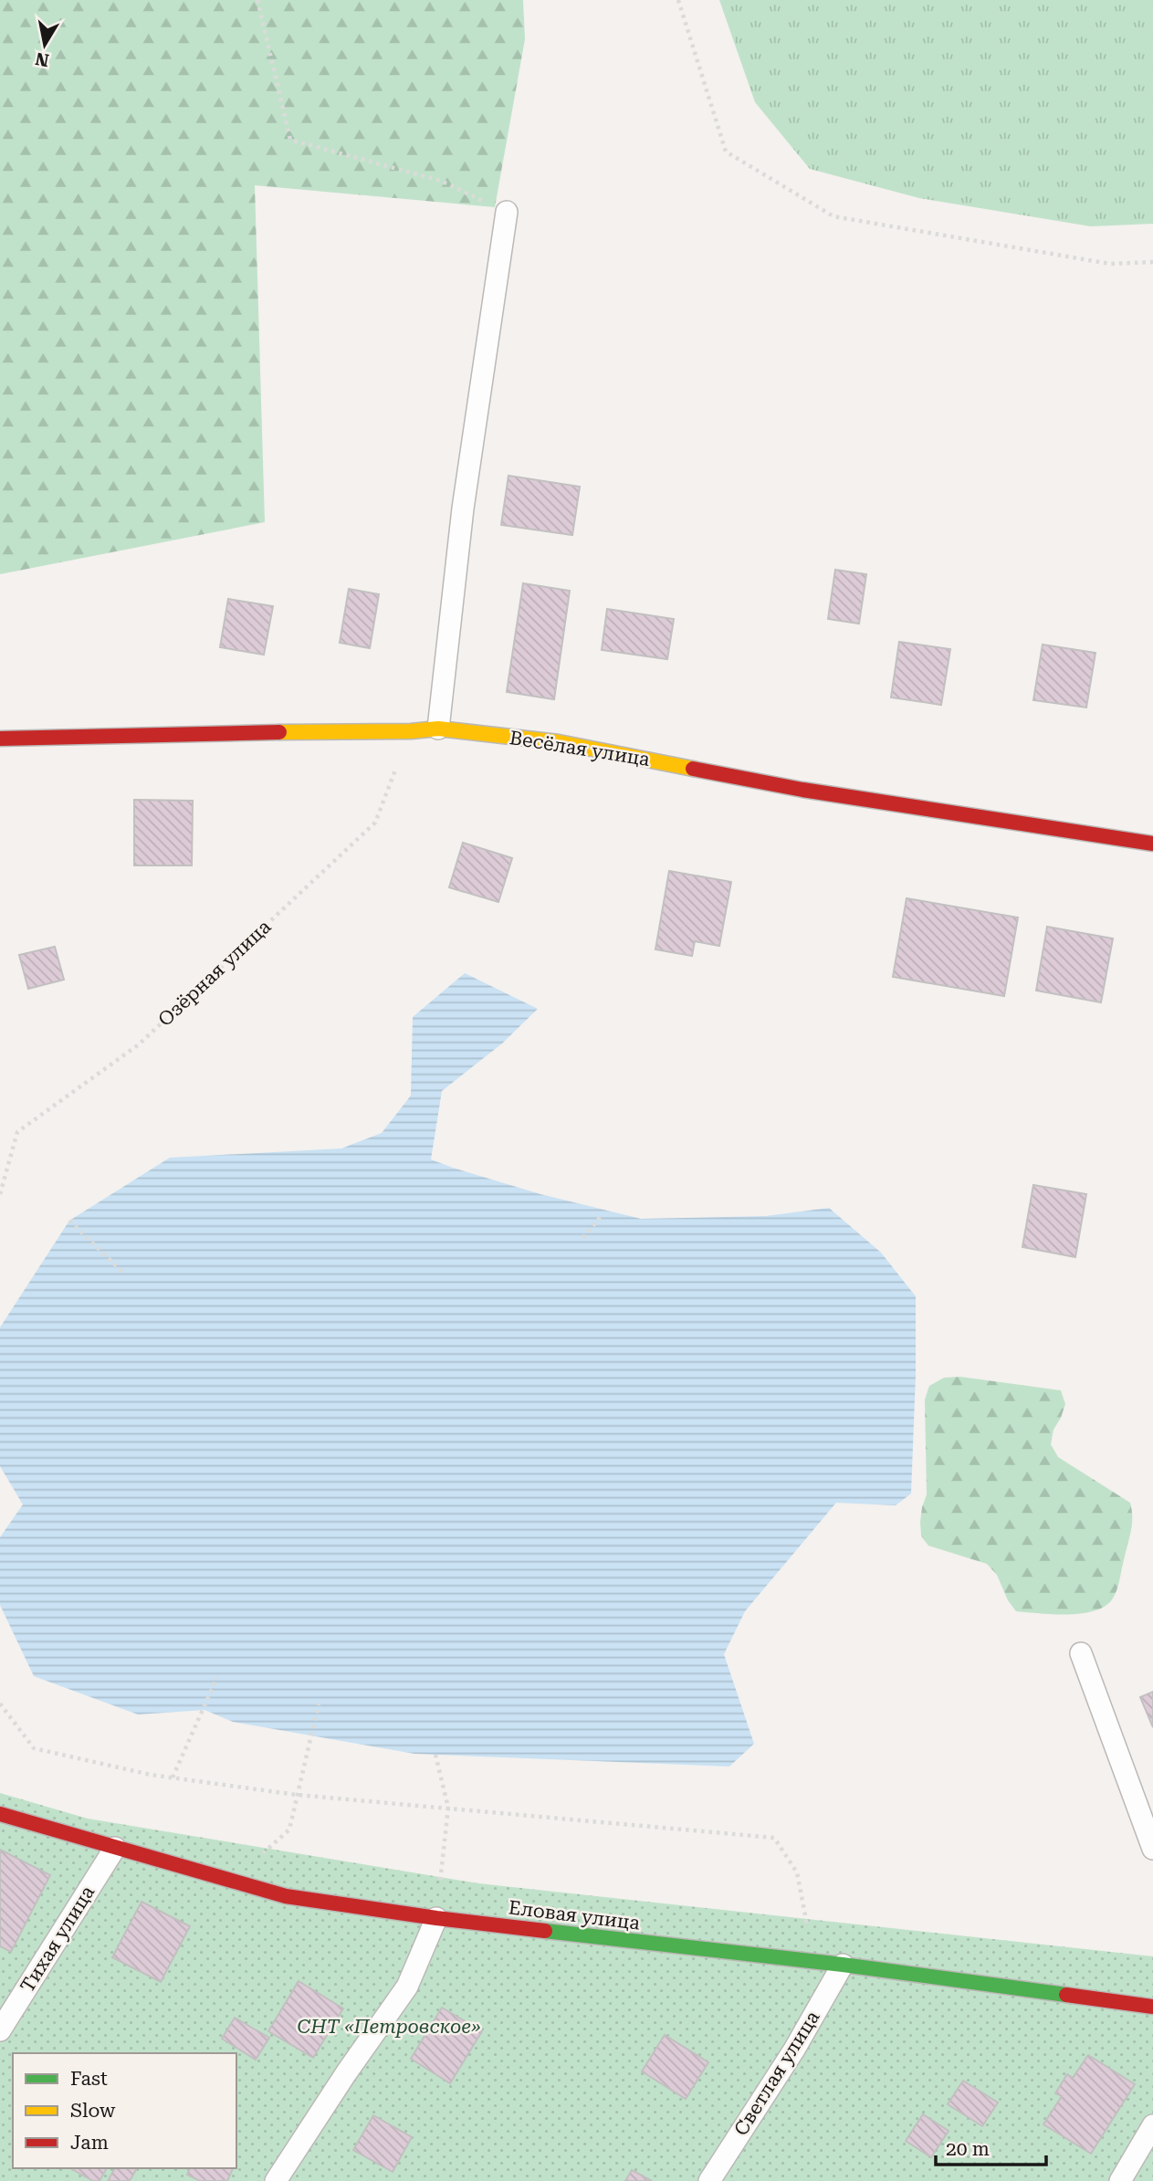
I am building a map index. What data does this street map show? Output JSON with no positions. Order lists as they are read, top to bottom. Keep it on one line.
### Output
{"streets":{"street":["Весёлая улица","Еловая улица"],"lane":["Тихая улица","Светлая улица"],"path":["Озёрная улица"]},"crossings":[["Весёлая улица","Озёрная улица"],["Еловая улица","Тихая улица"],["Еловая улица","Светлая улица"]],"parks":["СНТ «Петровское»"],"legend":["Fast","Slow","Jam"],"scale_bar":"20 m","north":"bottom"}
